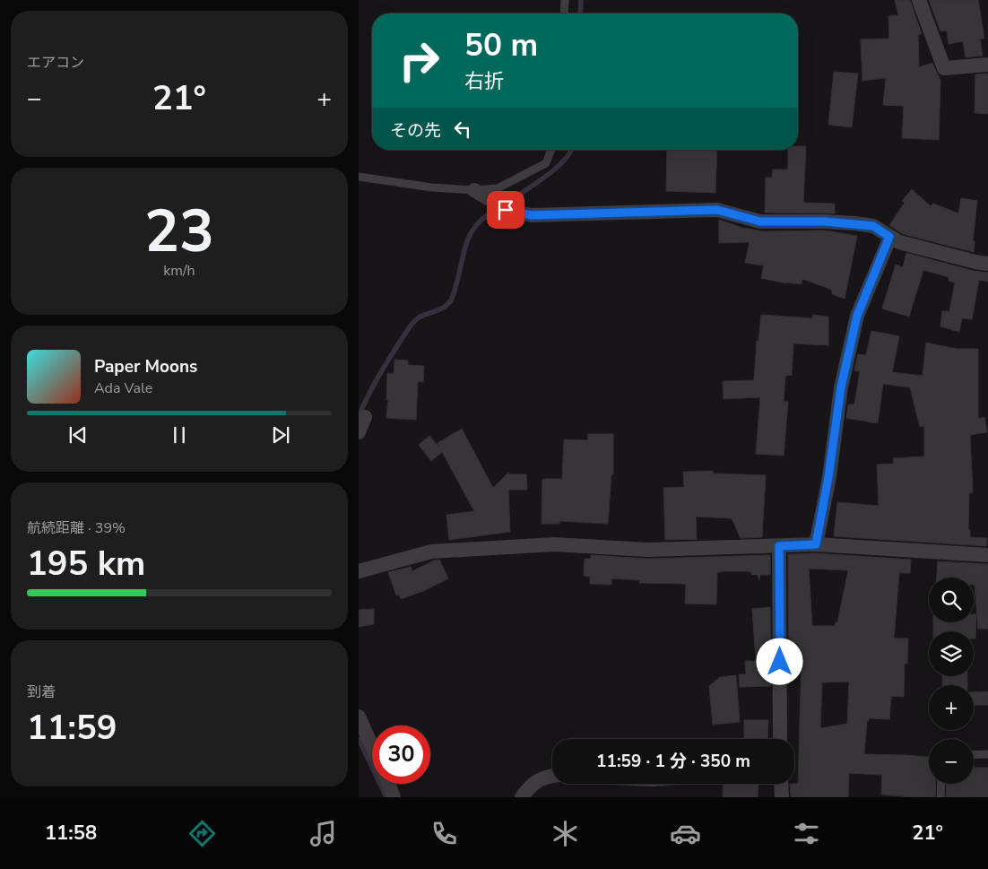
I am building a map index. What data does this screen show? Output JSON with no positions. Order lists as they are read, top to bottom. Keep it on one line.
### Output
{"page":{"tile":["エアコン",["23","km/h"],["航続距離 · 39%","195 km"],["到着","11:59"]],"turn":["50 m","右折"],"heat":["−","21°","+"],"then":"その先","song":["Paper Moons","Ada Vale"],"map_buttons":["+","−"],"limit":"30","trip":"11:59 · 1 分 · 350 m","tabs":["11:58","21°"]}}
